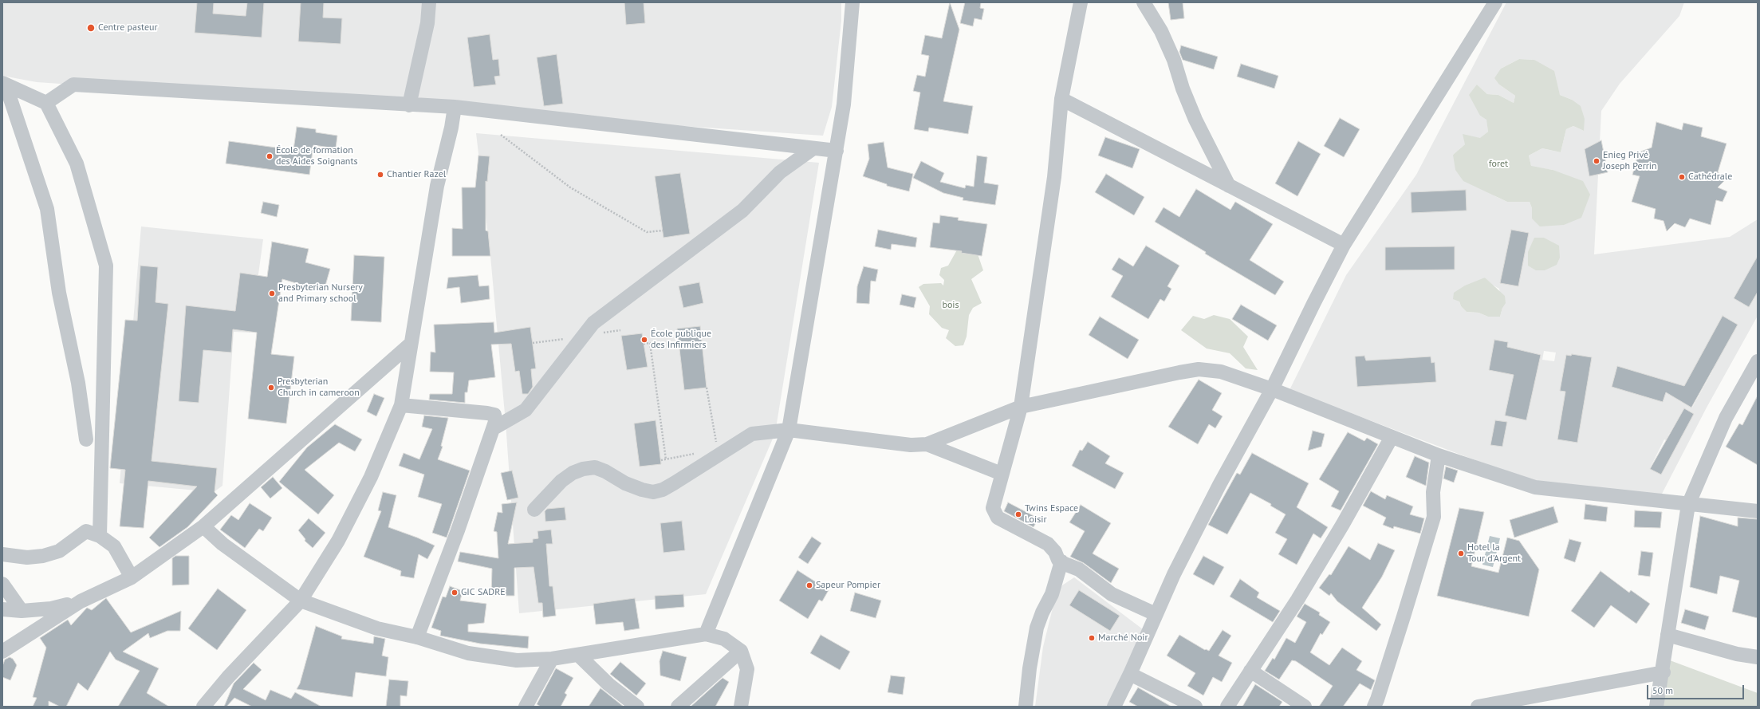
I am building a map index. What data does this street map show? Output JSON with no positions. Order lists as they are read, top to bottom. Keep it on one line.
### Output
{"parks":["foret","bois"],"places":["Centre pasteur","École de formation des Aides Soignants","Enieg Privé Joseph Perrin","Chantier Razel","Cathédrale","Presbyterian Nursery and Primary school","École publique des Infirmiers","Presbyterian Church in cameroon","Twins Espace Loisir","Hotel la Tour d'Argent","Sapeur Pompier","GIC SADRE","Marché Noir"],"scale_bar":"50 m"}
